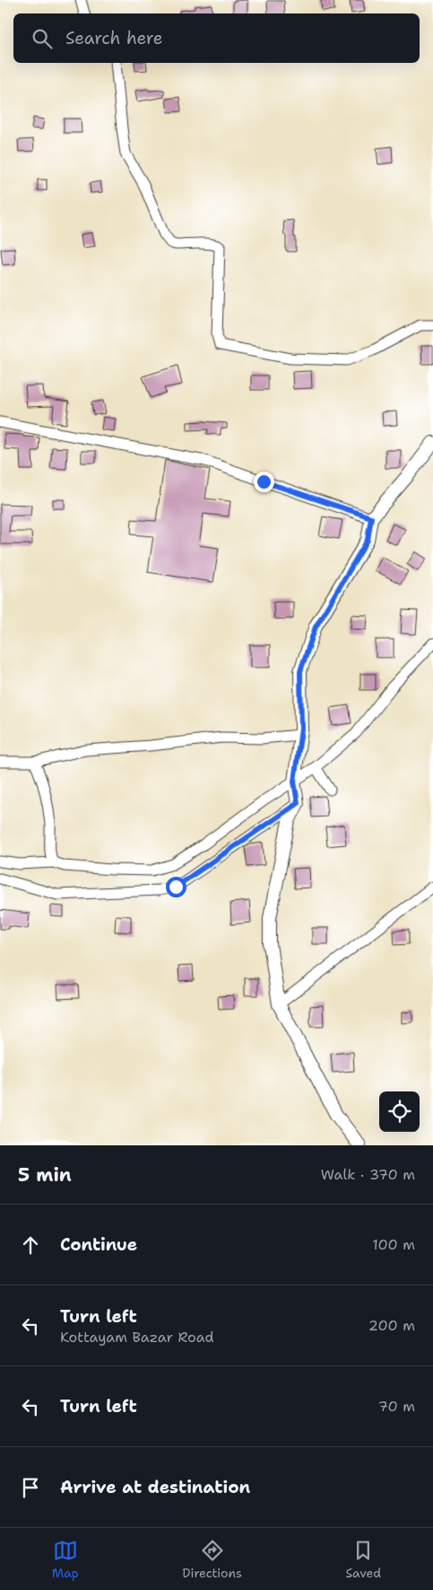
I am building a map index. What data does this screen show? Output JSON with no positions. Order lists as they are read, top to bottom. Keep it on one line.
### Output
{"page":{"search":"Search here","heading":["5 min","Walk · 370 m"],"list":[["Continue","100 m"],["Turn left","Kottayam Bazar Road","200 m"],["Turn left","70 m"],"Arrive at destination"],"nav":["Map","Directions","Saved"]}}
